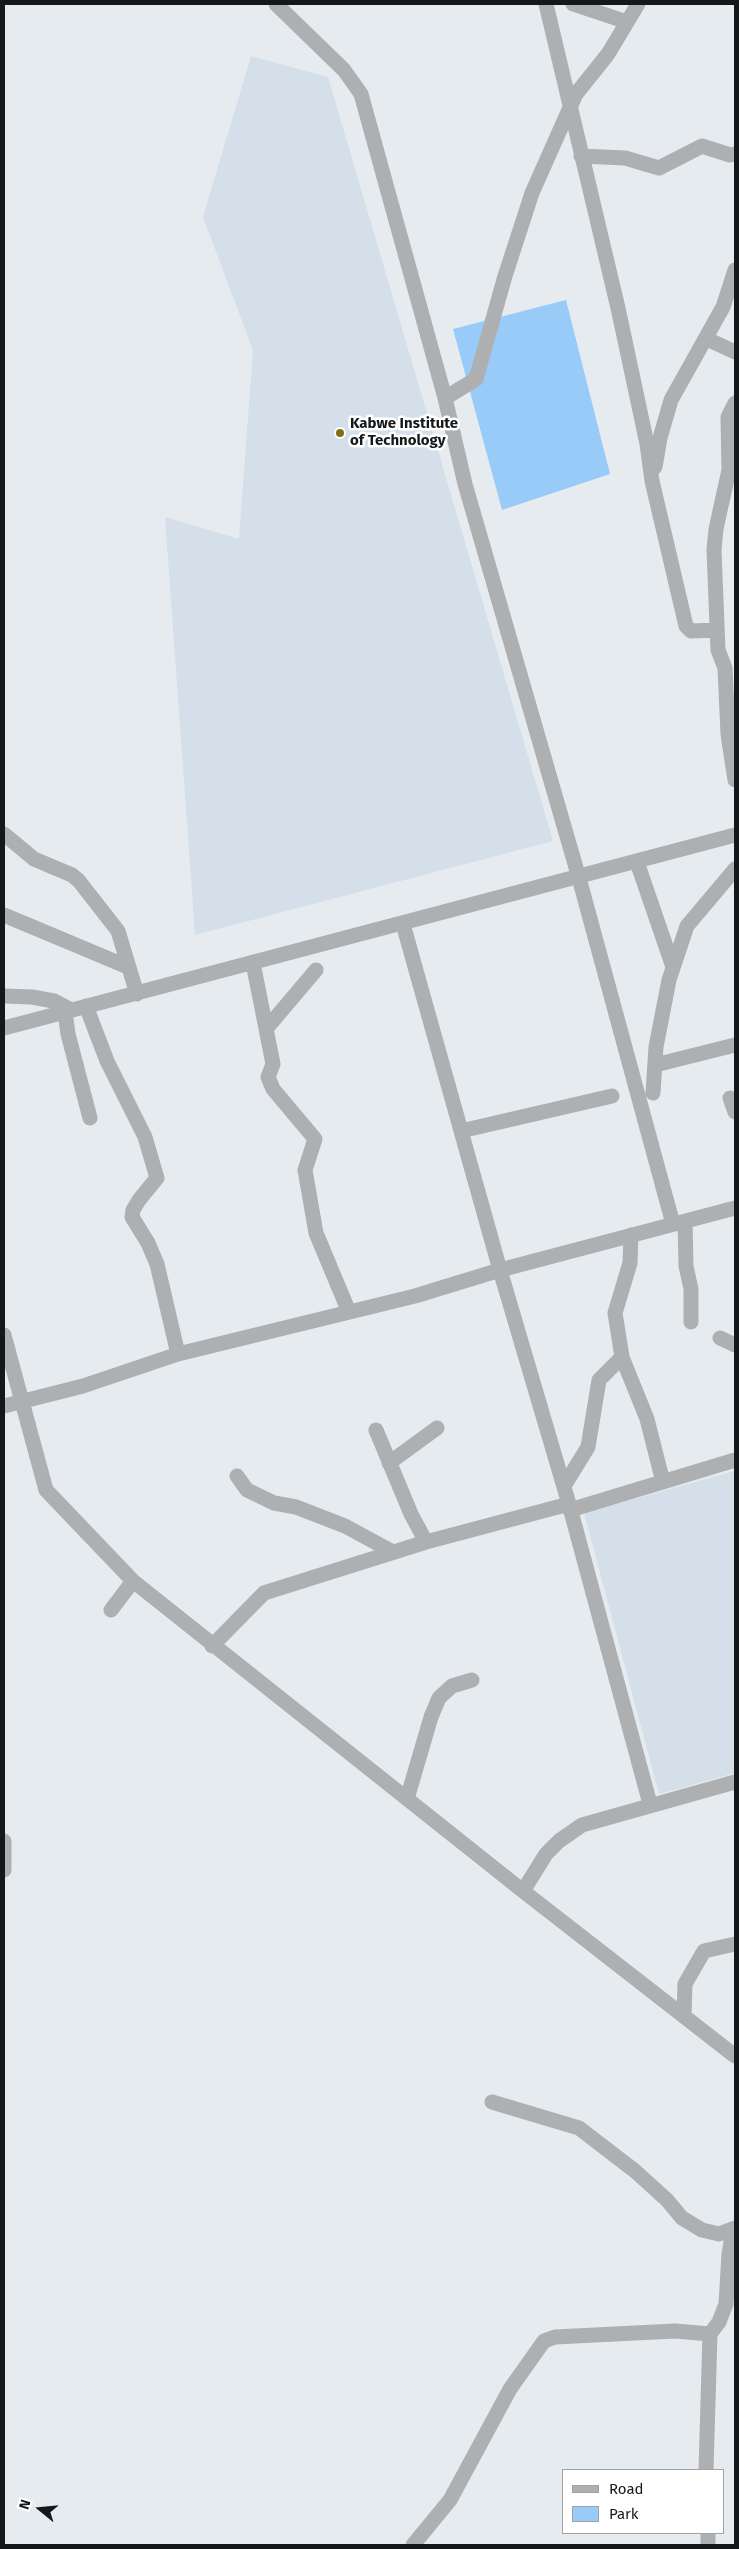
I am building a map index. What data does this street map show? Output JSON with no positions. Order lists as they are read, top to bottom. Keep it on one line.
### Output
{"places":["Kabwe Institute of Technology"],"legend":["Road","Park"],"north":"left"}
